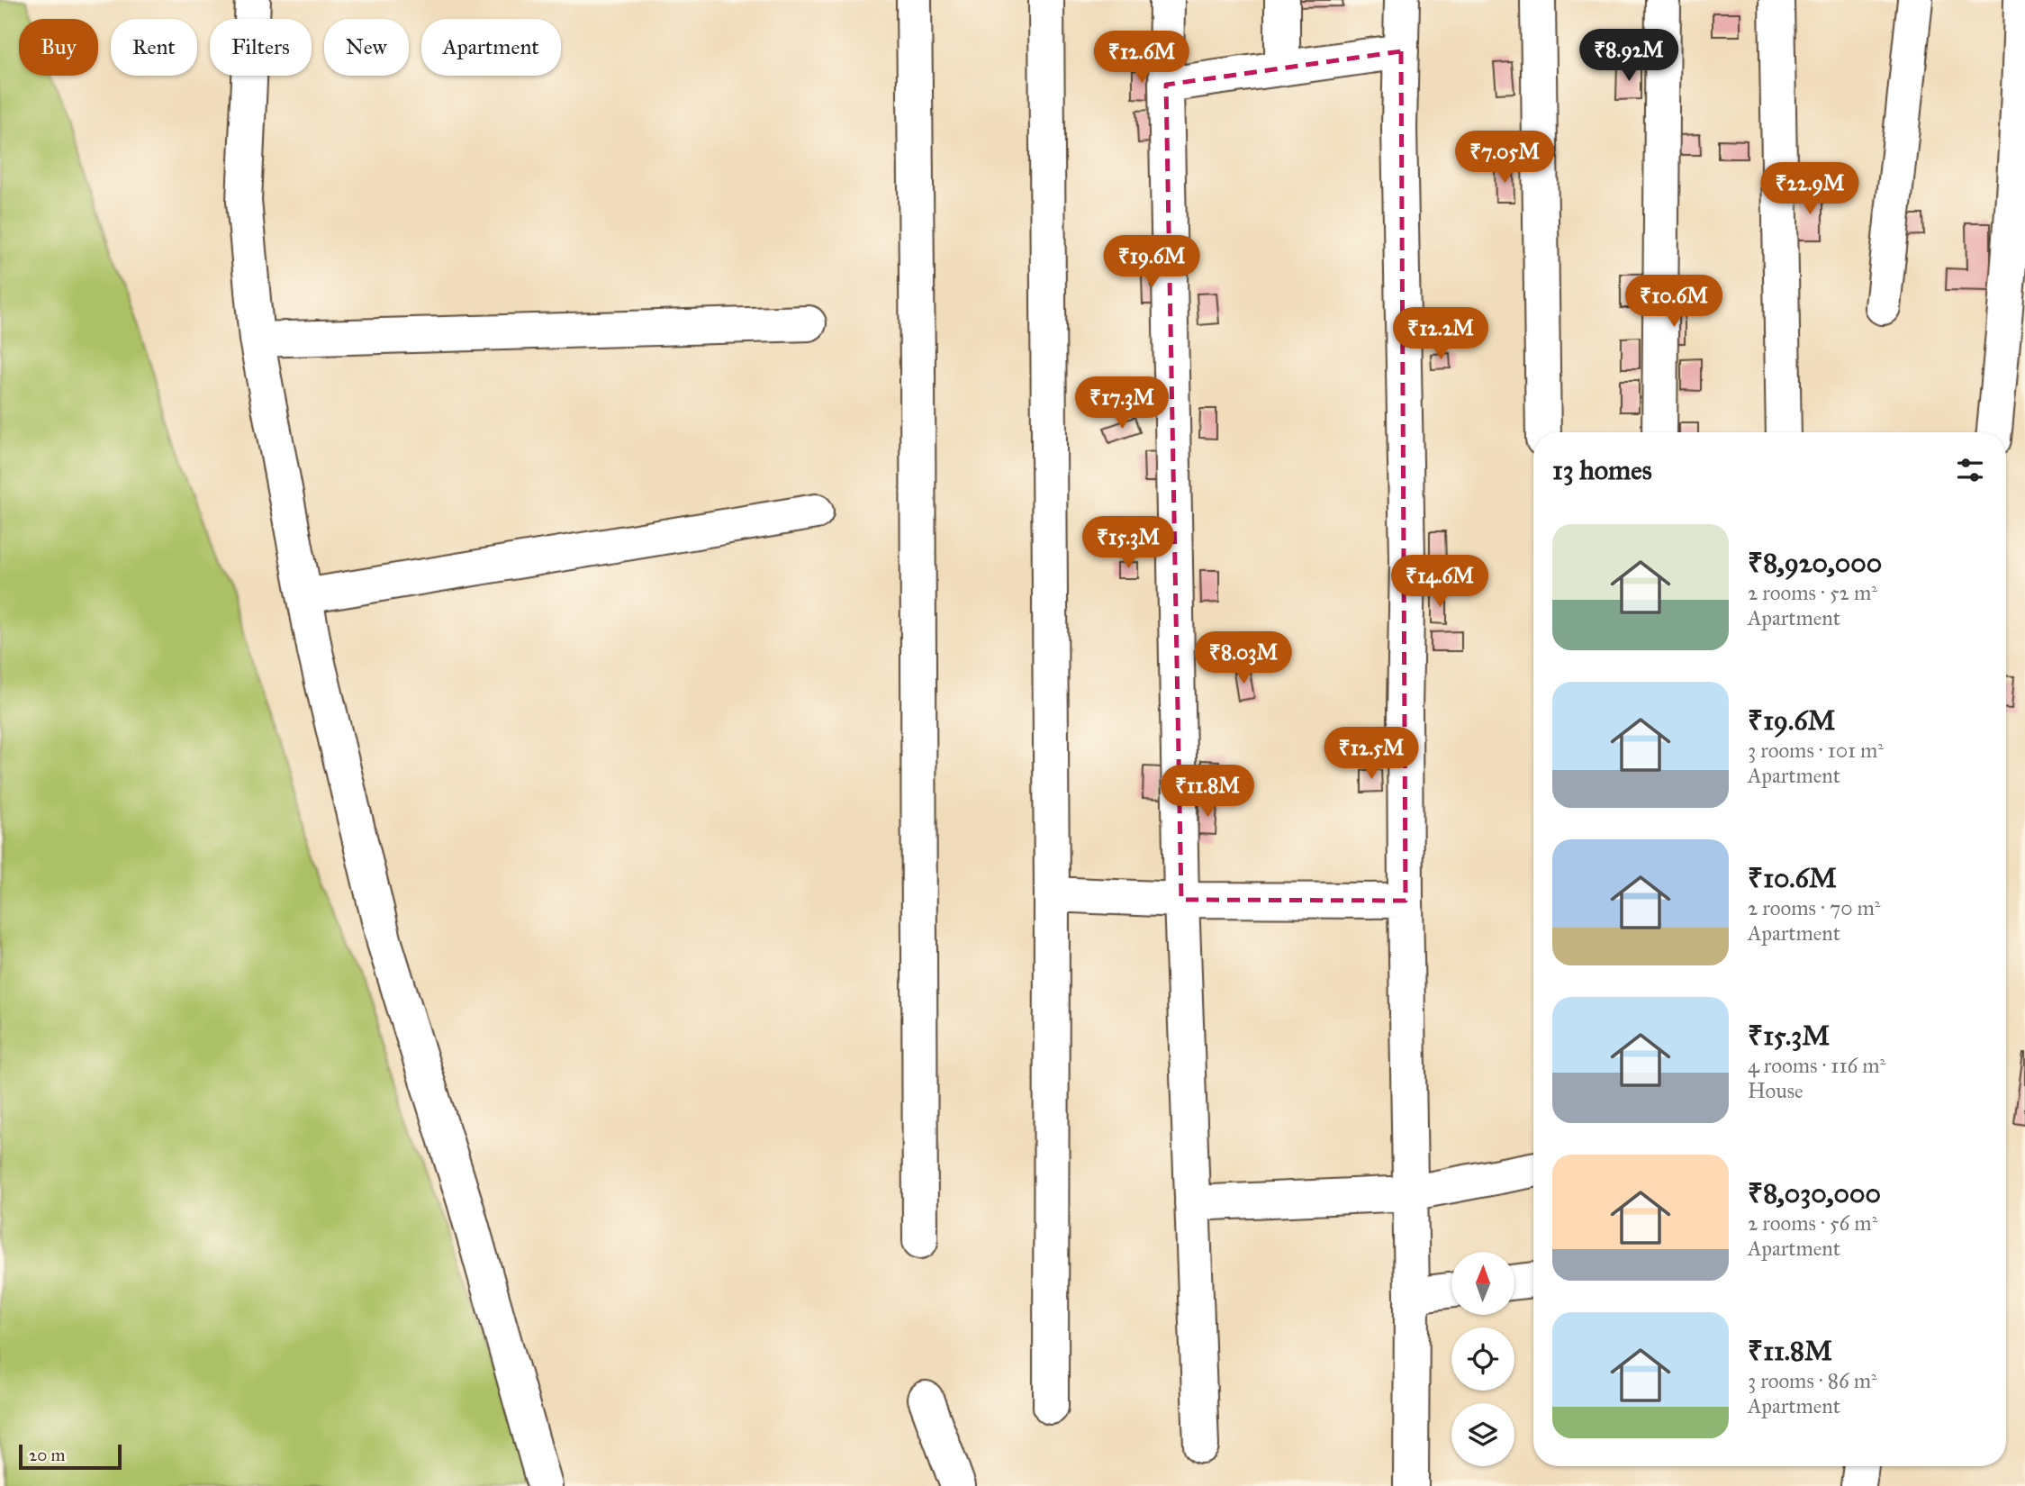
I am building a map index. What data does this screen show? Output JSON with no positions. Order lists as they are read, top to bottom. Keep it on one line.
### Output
{"scale_bar":"20 m","north":"top","page":{"chip":["Buy","Rent","Filters","New","Apartment"],"price":["₹8.92M","₹12.6M","₹7.05M","₹22.9M","₹19.6M","₹10.6M","₹12.2M","₹17.3M","₹15.3M","₹14.6M","₹8.03M","₹12.5M","₹11.8M"],"heading":"13 homes","list":[{"name":"₹8,920,000","note":"2 rooms · 52 m² · Apartment"},{"name":"₹19.6M","note":"3 rooms · 101 m² · Apartment"},{"name":"₹10.6M","note":"2 rooms · 70 m² · Apartment"},{"name":"₹15.3M","note":"4 rooms · 116 m² · House"},{"name":"₹8,030,000","note":"2 rooms · 56 m² · Apartment"},{"name":"₹11.8M","note":"3 rooms · 86 m² · Apartment"}],"scale":"20 m"}}
